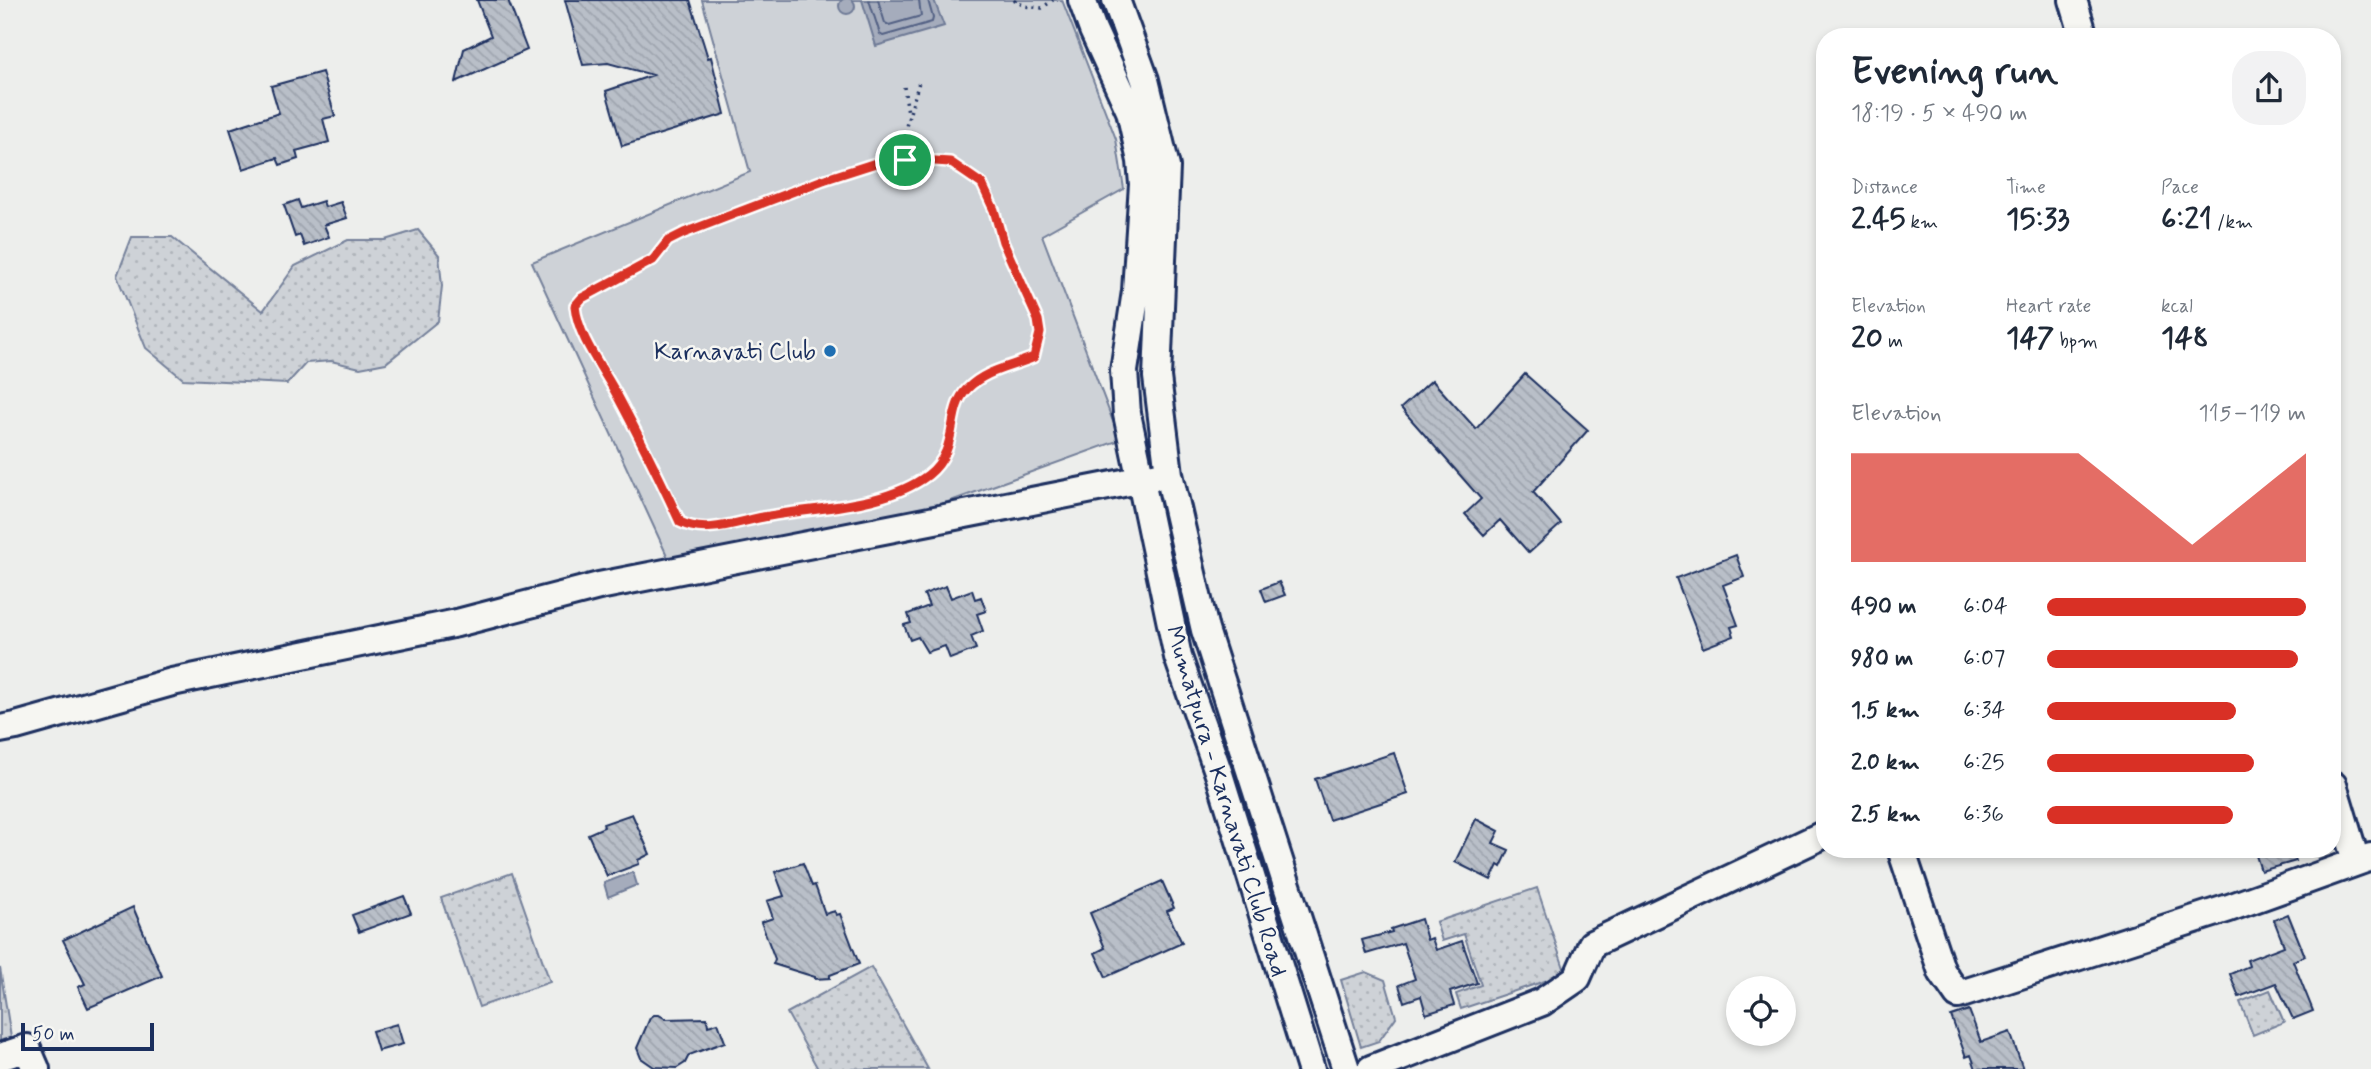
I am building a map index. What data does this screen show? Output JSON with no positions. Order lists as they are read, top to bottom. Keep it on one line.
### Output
{"streets":{"street":["Mumatpura - Karnavati Club Road"]},"places":["Karnavati Club"],"scale_bar":"50 m","page":{"heading":["Evening run","18:19 · 5 × 490 m"],"stats":[["Distance","2.45 km"],["Time","15:33"],["Pace","6:21 /km"],["Elevation","20 m"],["Heart rate","147 bpm"],["kcal","148"]],"chart":["Elevation","115–119 m"],"list":[{"name":"490 m","note":"6:04"},{"name":"980 m","note":"6:07"},{"name":"1.5 km","note":"6:34"},{"name":"2.0 km","note":"6:25"},{"name":"2.5 km","note":"6:36"}],"scale":"50 m"}}
